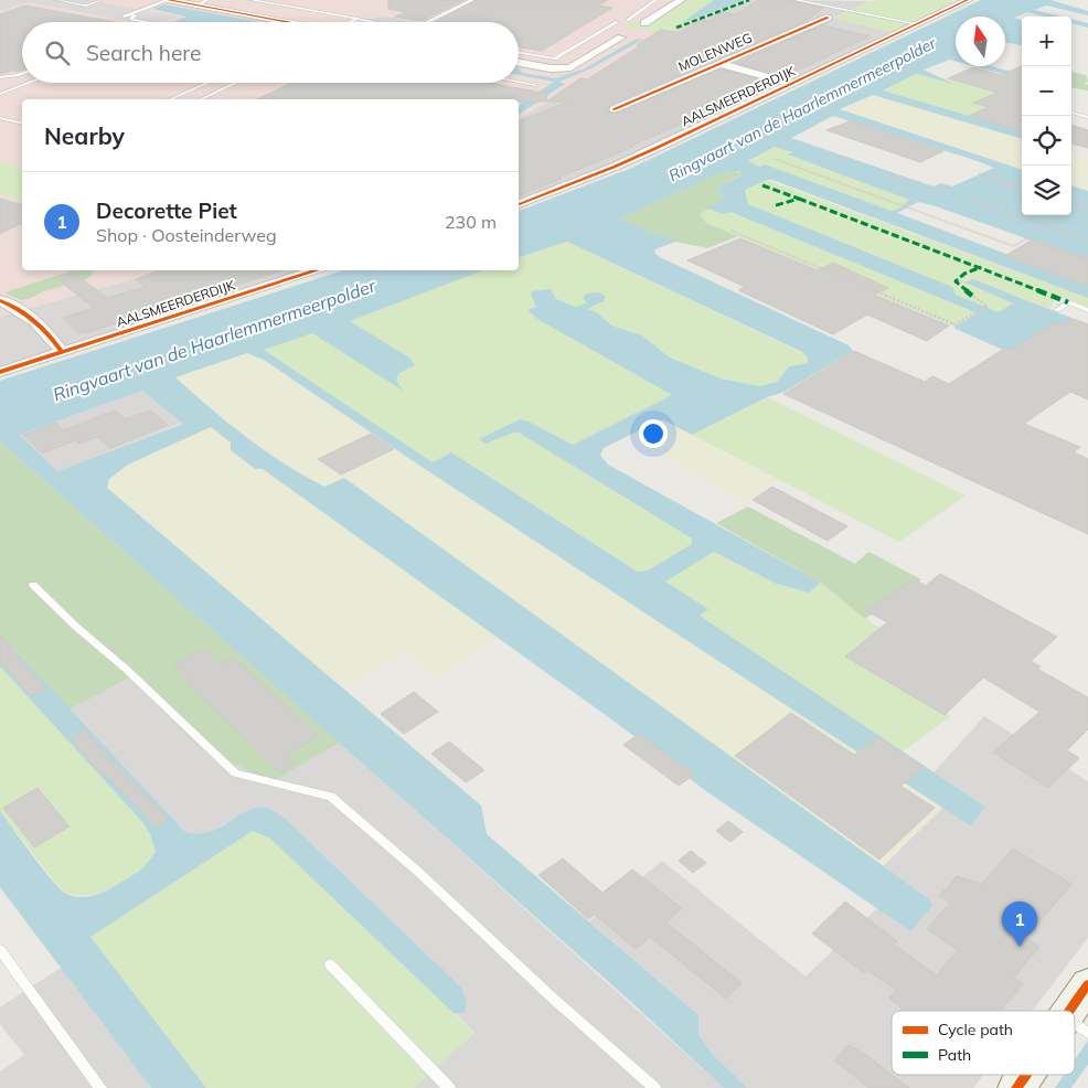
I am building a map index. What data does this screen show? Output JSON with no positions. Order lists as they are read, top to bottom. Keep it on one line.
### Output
{"streets":{"street":["MOLENWEG","AALSMEERDERDIJK"]},"crossings":[["MOLENWEG","AALSMEERDERDIJK"]],"water":["Ringvaart van de Haarlemmermeerpolder"],"legend":["Cycle path","Path"],"north":"top","page":{"map_buttons":["+","−"],"search":"Search here","heading":"Nearby","list":[{"mark":"1","name":"Decorette Piet","note":"Shop · Oosteinderweg","value":"230 m"}],"pins":"1"}}
